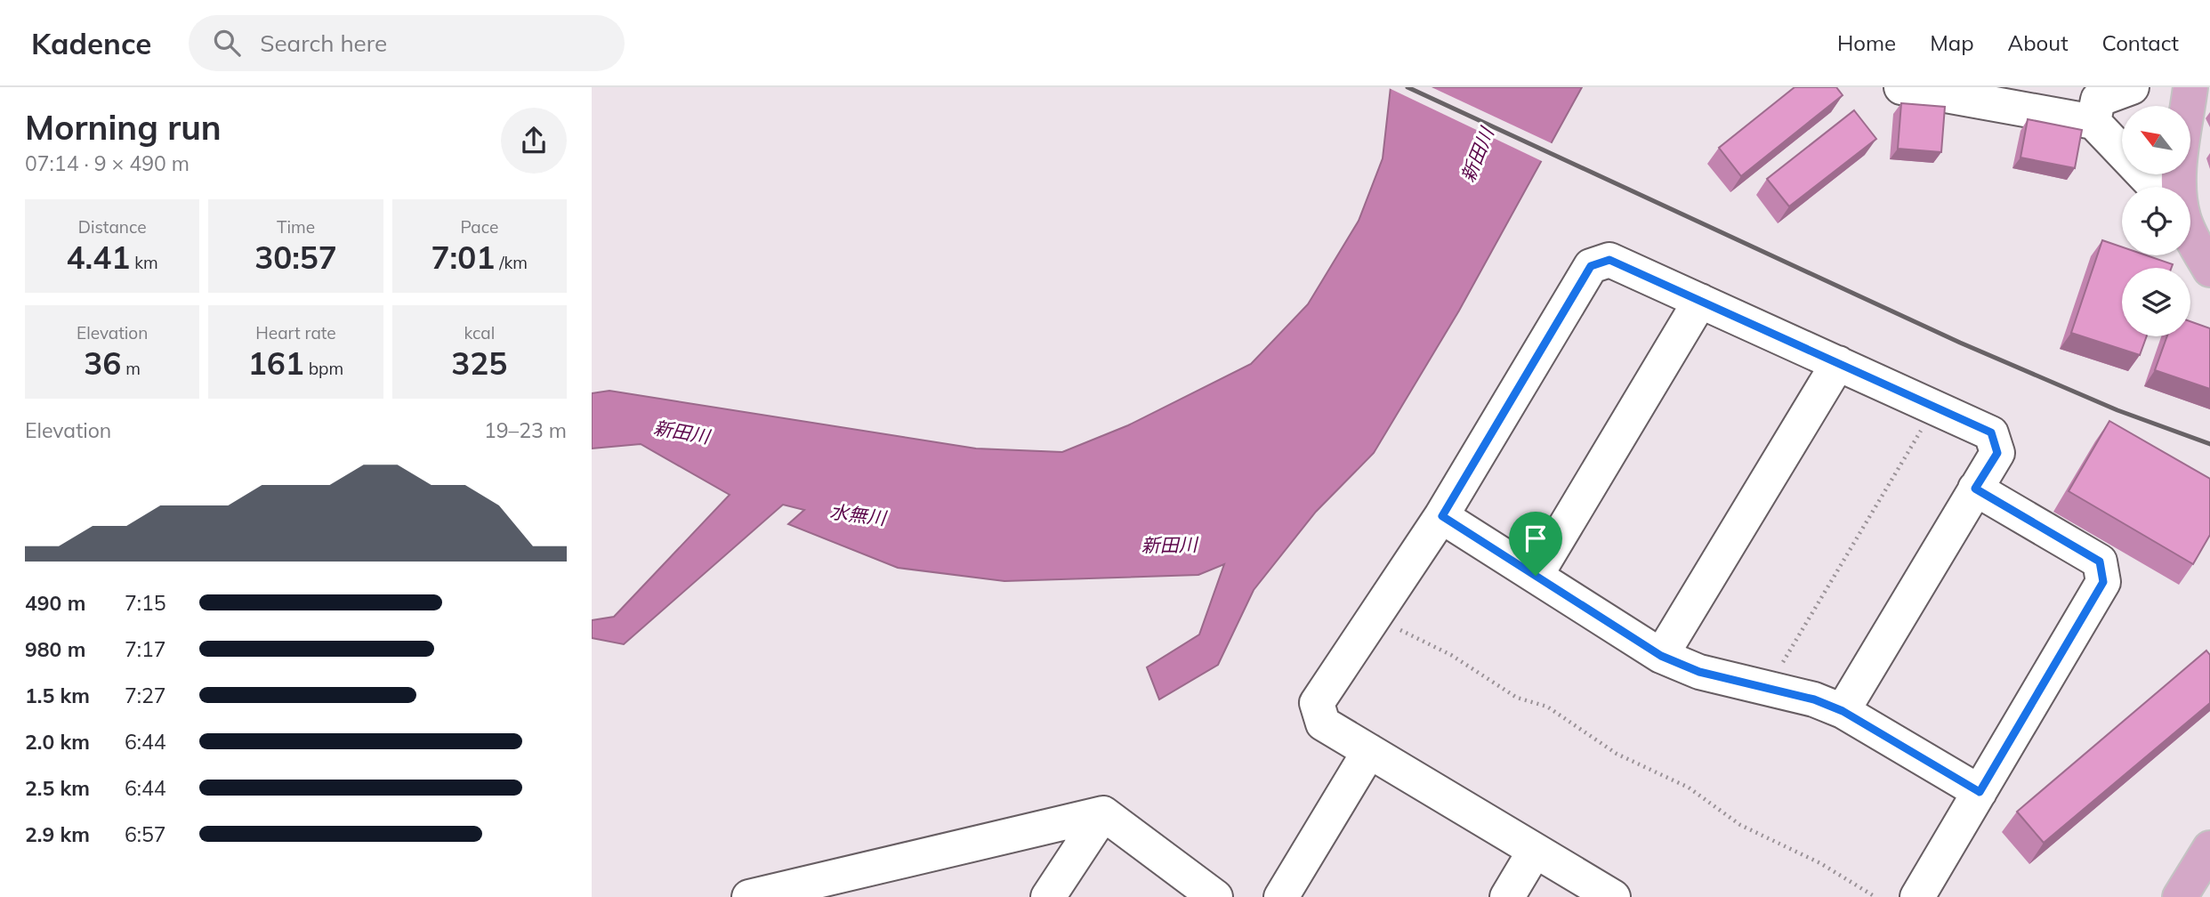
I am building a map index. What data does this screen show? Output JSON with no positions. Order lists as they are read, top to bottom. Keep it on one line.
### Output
{"water":["新田川","水無川"],"north":"top left","page":{"header":"Kadence","search":"Search here","nav":["Home","Map","About","Contact"],"heading":["Morning run","07:14 · 9 × 490 m"],"stats":[["Distance","4.41 km"],["Time","30:57"],["Pace","7:01 /km"],["Elevation","36 m"],["Heart rate","161 bpm"],["kcal","325"]],"chart":["Elevation","19–23 m"],"list":[{"name":"490 m","note":"7:15"},{"name":"980 m","note":"7:17"},{"name":"1.5 km","note":"7:27"},{"name":"2.0 km","note":"6:44"},{"name":"2.5 km","note":"6:44"},{"name":"2.9 km","note":"6:57"}]}}
